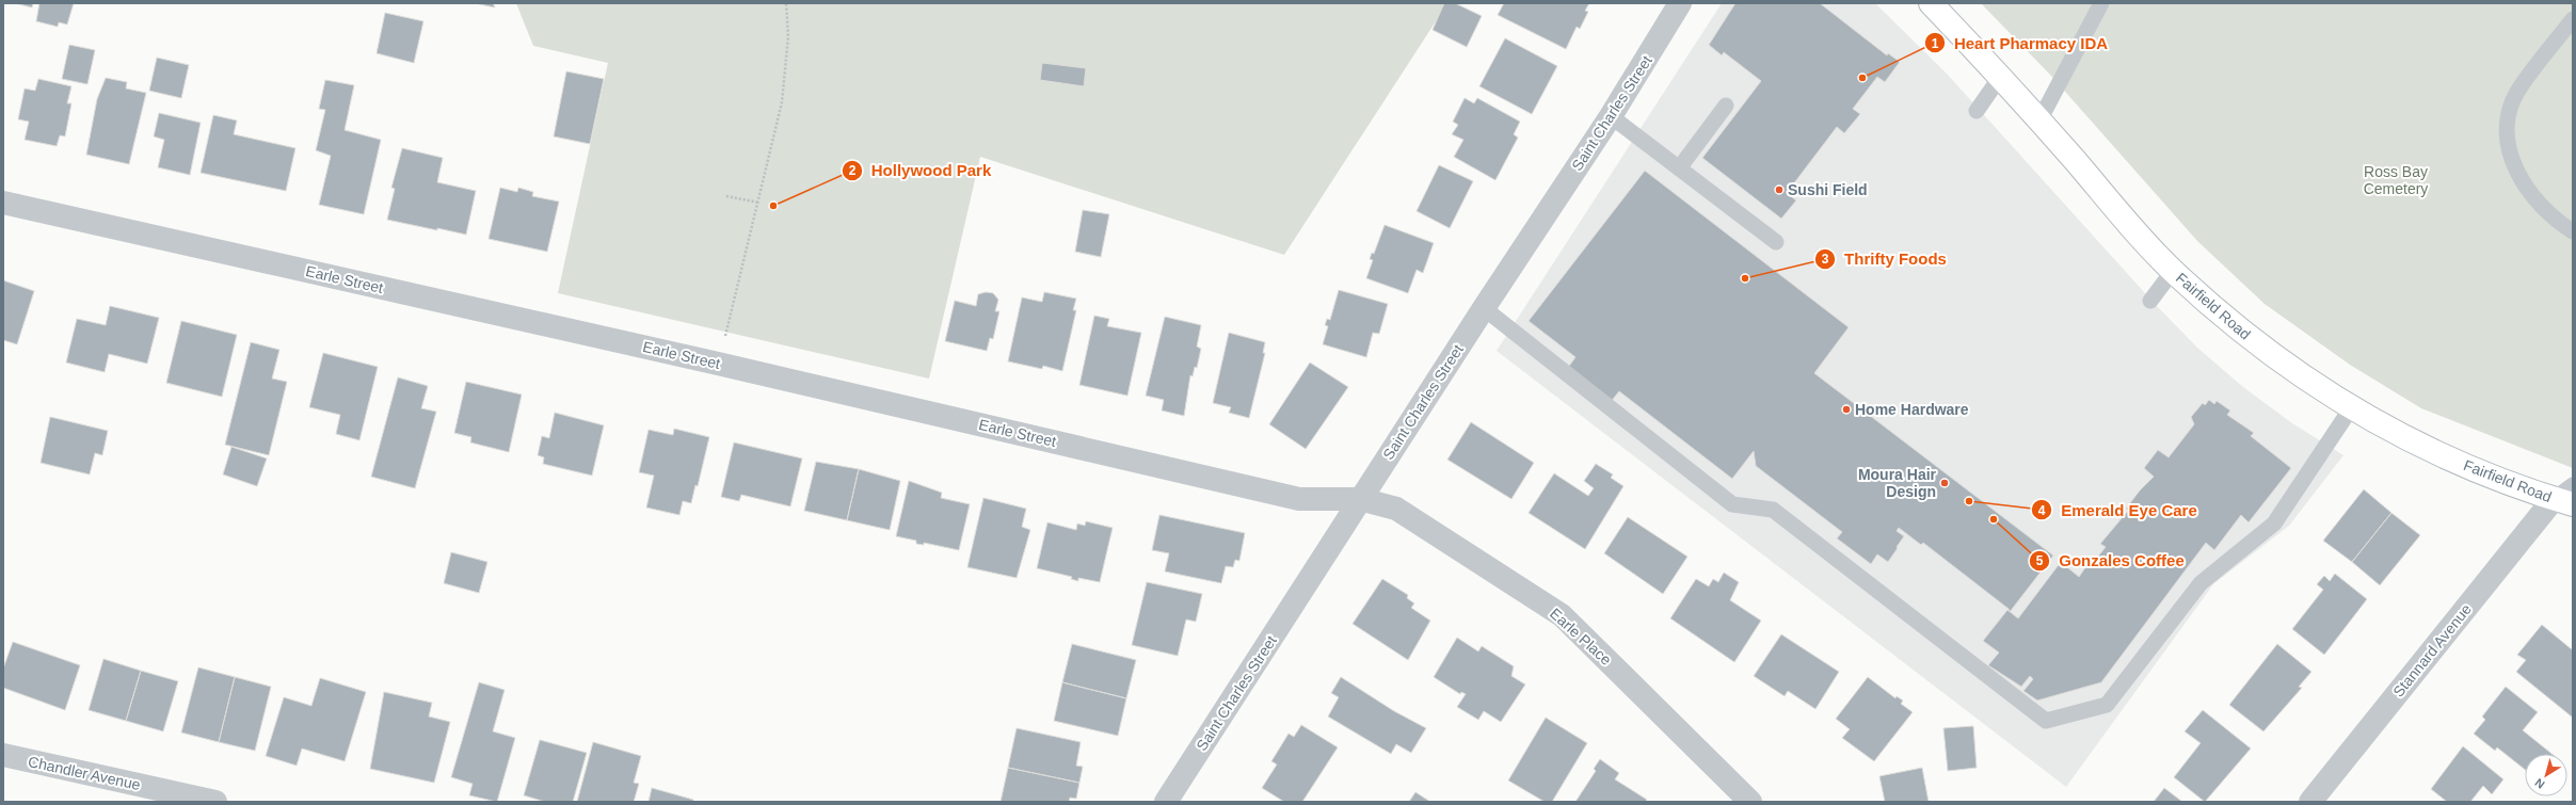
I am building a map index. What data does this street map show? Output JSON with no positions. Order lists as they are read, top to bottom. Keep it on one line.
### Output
{"streets":{"street":["Saint Charles Street","Earle Street","Fairfield Road","Earle Place","Stannard Avenue","Chandler Avenue"]},"crossings":[["Saint Charles Street","Earle Street"],["Saint Charles Street","Earle Place"],["Earle Street","Earle Place"],["Fairfield Road","Stannard Avenue"]],"parks":["Ross Bay Cemetery"],"places":["Heart Pharmacy IDA","Sushi Field","Hollywood Park","Thrifty Foods","Home Hardware","Moura Hair Design","Emerald Eye Care","Gonzales Coffee"],"north":"bottom left"}
